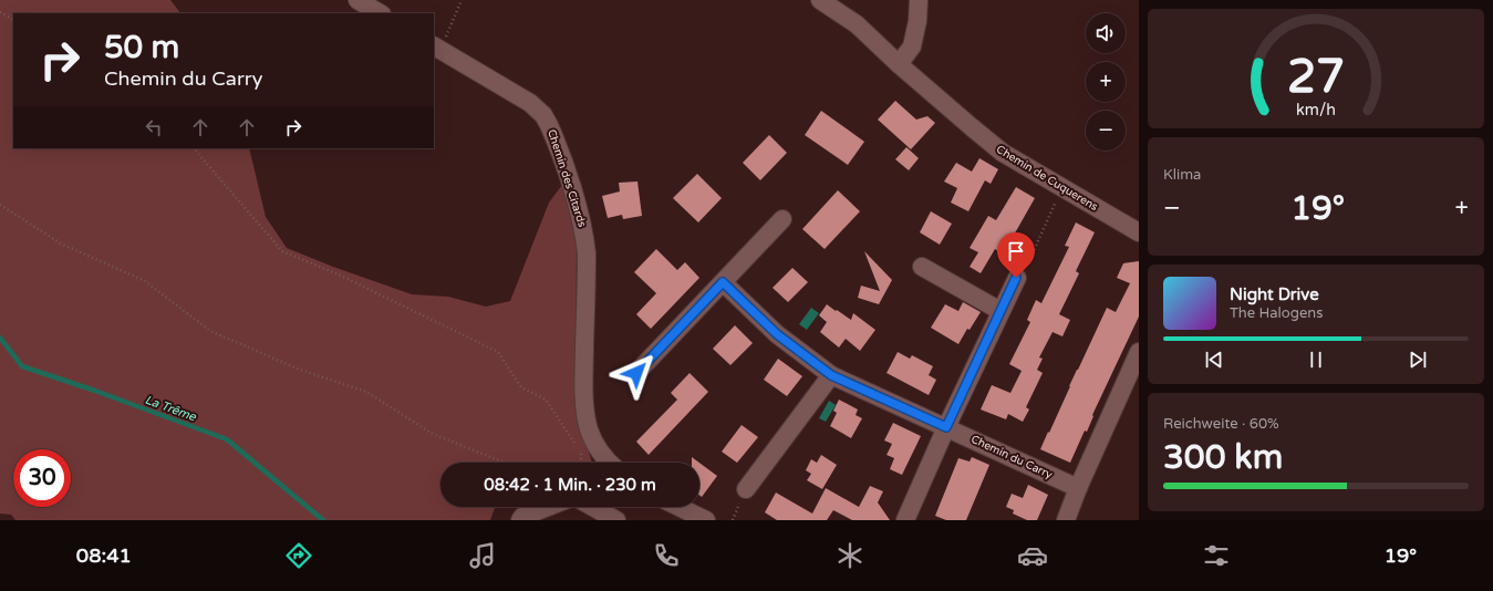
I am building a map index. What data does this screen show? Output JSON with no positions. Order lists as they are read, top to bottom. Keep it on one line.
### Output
{"streets":{"street":["Chemin des Citards","Chemin de Cuquerens","Chemin du Carry"]},"water":["La Trême"],"page":{"map_buttons":["+","−"],"turn":["50 m","Chemin du Carry"],"tile":["Klima",["Reichweite · 60%","300 km"]],"heat":["−","19°","+"],"song":["Night Drive","The Halogens"],"limit":"30","trip":"08:42 · 1 Min. · 230 m","tabs":["08:41","19°"],"gauge":["27","km/h"]}}
